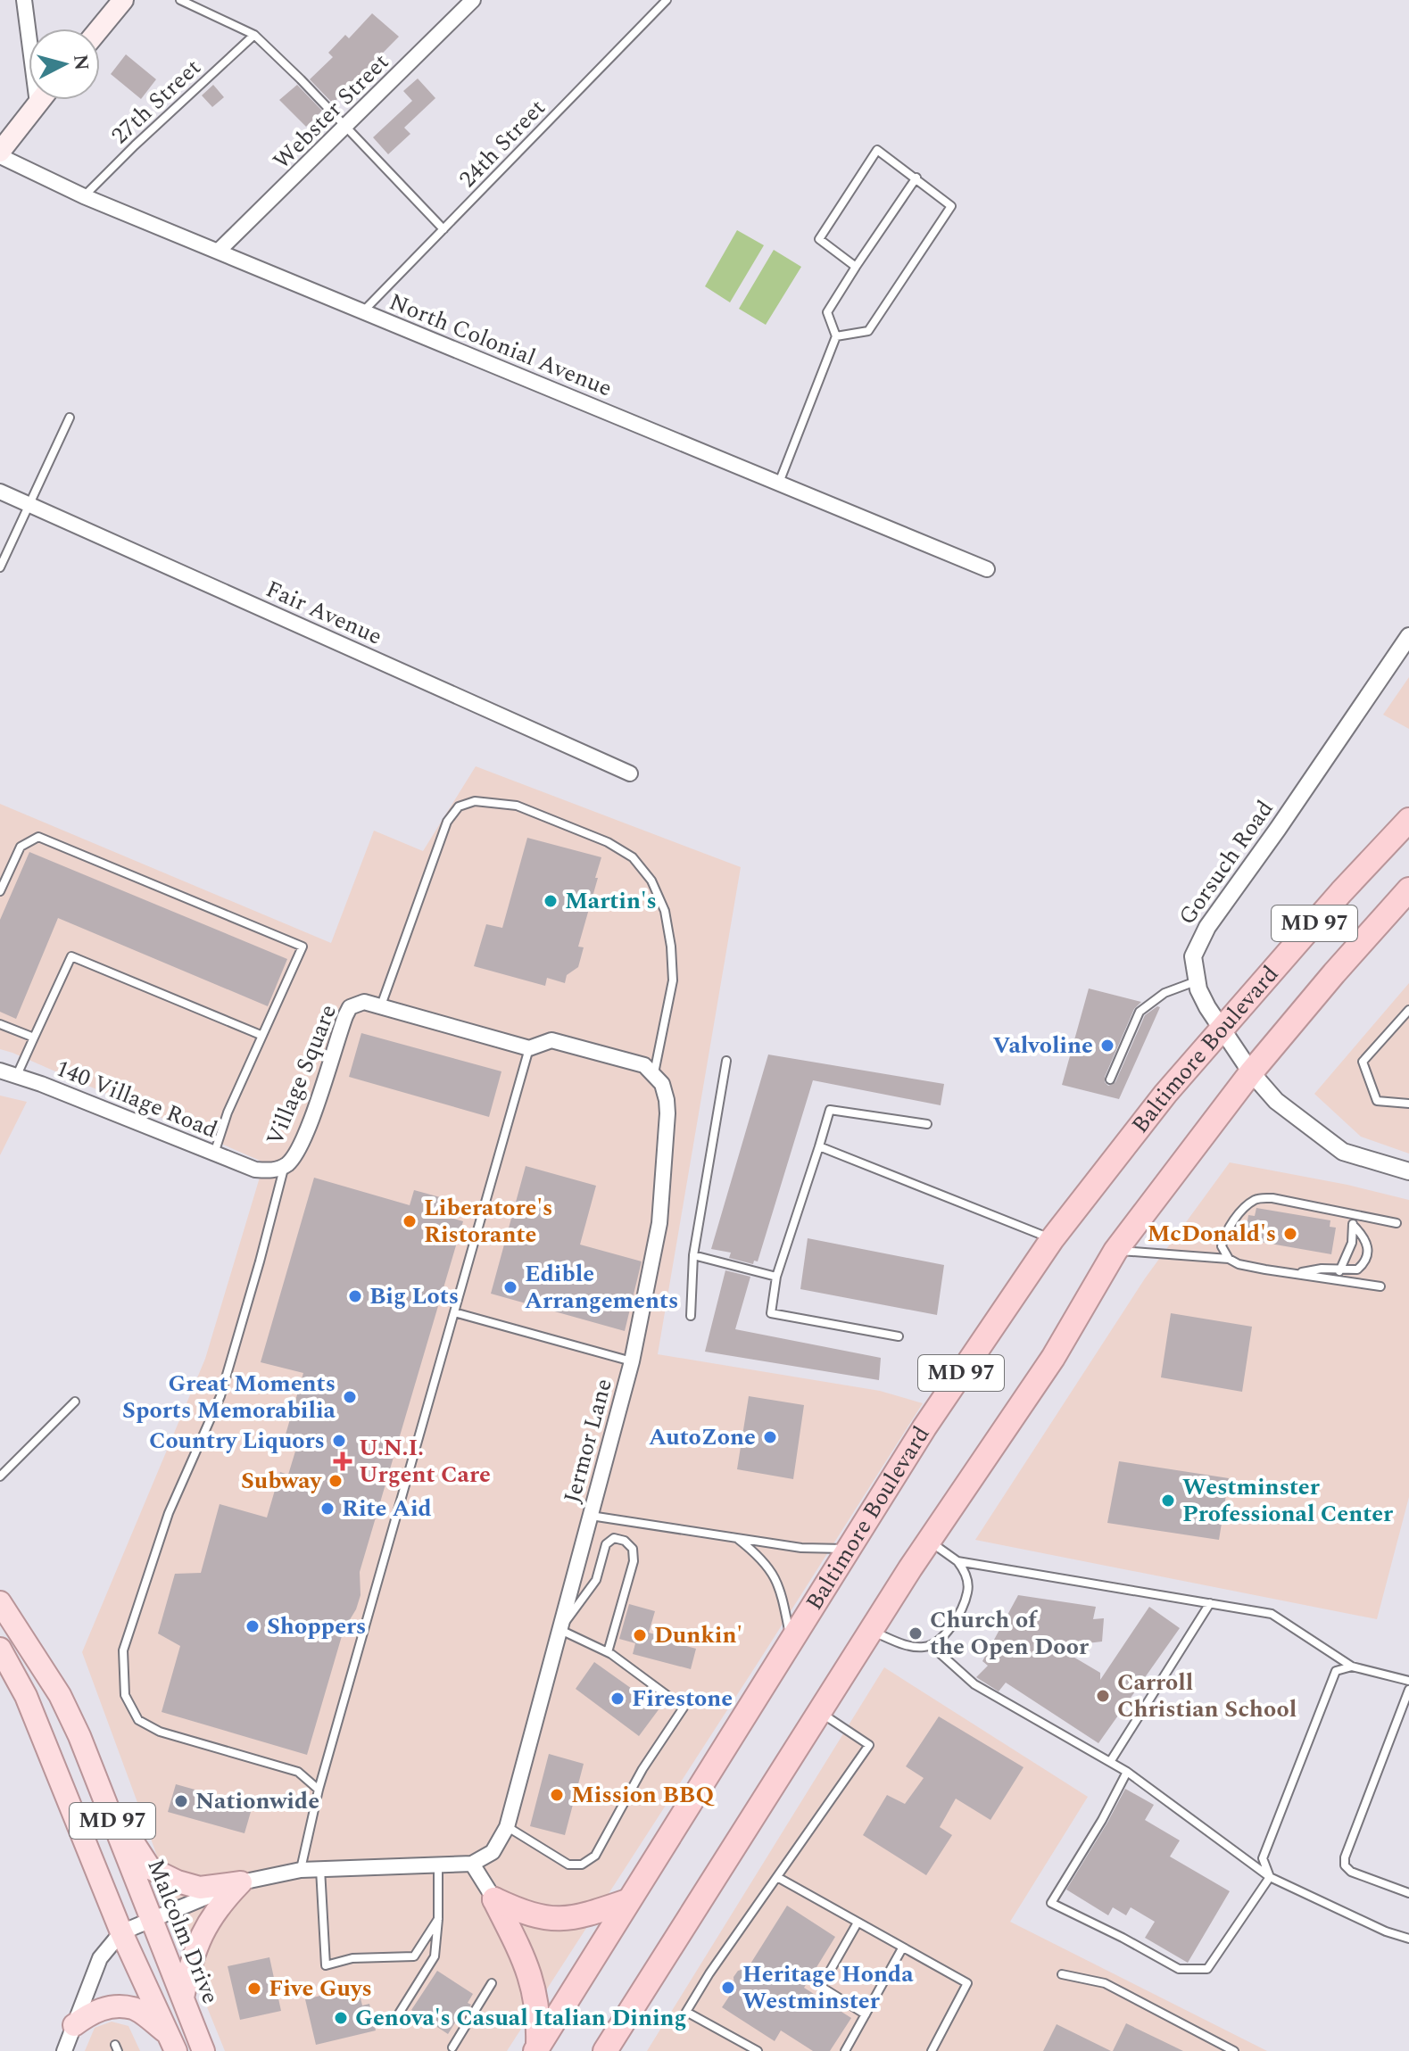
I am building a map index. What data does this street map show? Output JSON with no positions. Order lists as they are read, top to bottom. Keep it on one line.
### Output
{"streets":{"highway":["MD 97","Baltimore Boulevard"],"main road":["Malcolm Drive"],"street":["Webster Street","North Colonial Avenue","Fair Avenue","Gorsuch Road","Village Square","140 Village Road","Jermor Lane"],"lane":["27th Street","24th Street"]},"crossings":[["27th Street","North Colonial Avenue"],["Webster Street","North Colonial Avenue"],["24th Street","North Colonial Avenue"],["Gorsuch Road","MD 97"],["Gorsuch Road","Baltimore Boulevard"],["Village Square","140 Village Road"],["Village Square","Jermor Lane"]],"places":{"other":["Martin's","Valvoline","Liberatore's Ristorante","McDonald's","Edible Arrangements","Big Lots","Great Moments Sports Memorabilia","AutoZone","Country Liquors","Subway","Westminster Professional Center","Rite Aid","Shoppers","Church of the Open Door","Dunkin'","Carroll Christian School","Firestone","Mission BBQ","Nationwide","Heritage Honda Westminster","Five Guys","Genova's Casual Italian Dining"],"health":["U.N.I. Urgent Care"]},"north":"right"}
